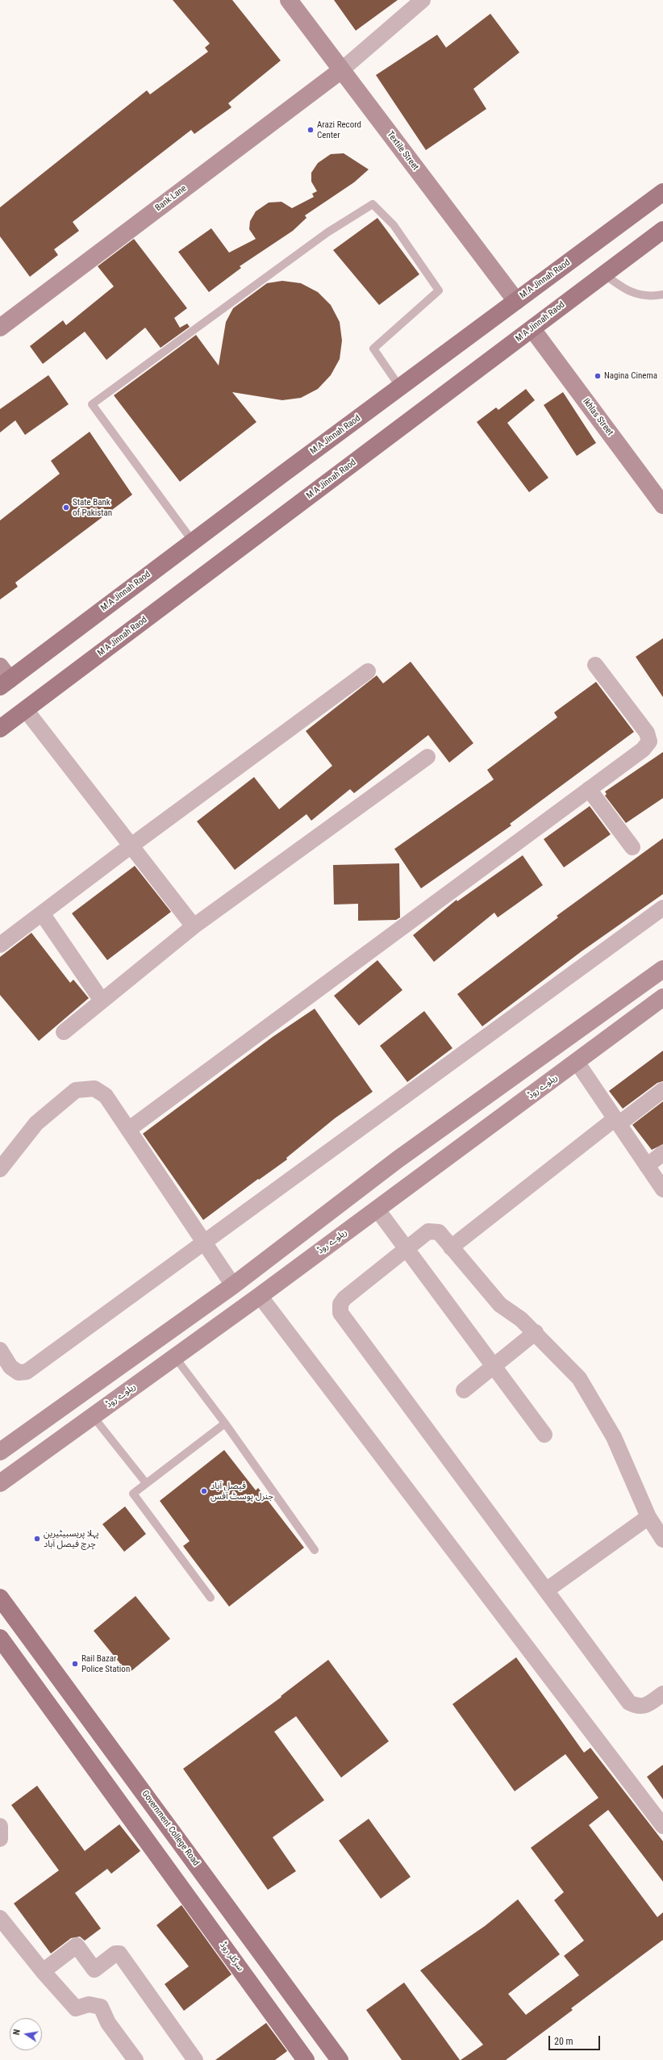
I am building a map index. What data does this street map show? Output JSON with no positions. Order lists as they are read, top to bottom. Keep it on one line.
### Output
{"streets":{"main road":["Textile Street","Bank Lane","M.A Jinnah Raod","M A Jinnah Raod","Ikhlas Street","ریلوے روڈ","Government College Road","سرکلر روڈ"]},"crossings":[["Textile Street","Bank Lane"],["Textile Street","M.A Jinnah Raod"],["M A Jinnah Raod","Ikhlas Street"]],"places":["Arazi Record Center","Nagina Cinema","State Bank of Pakistan","فیصل آباد جنرل پوسٹ آفس","پہلا پریسبیٹیرین چرچ فیصل آباد","Rail Bazar Police Station"],"scale_bar":"20 m","north":"left"}
